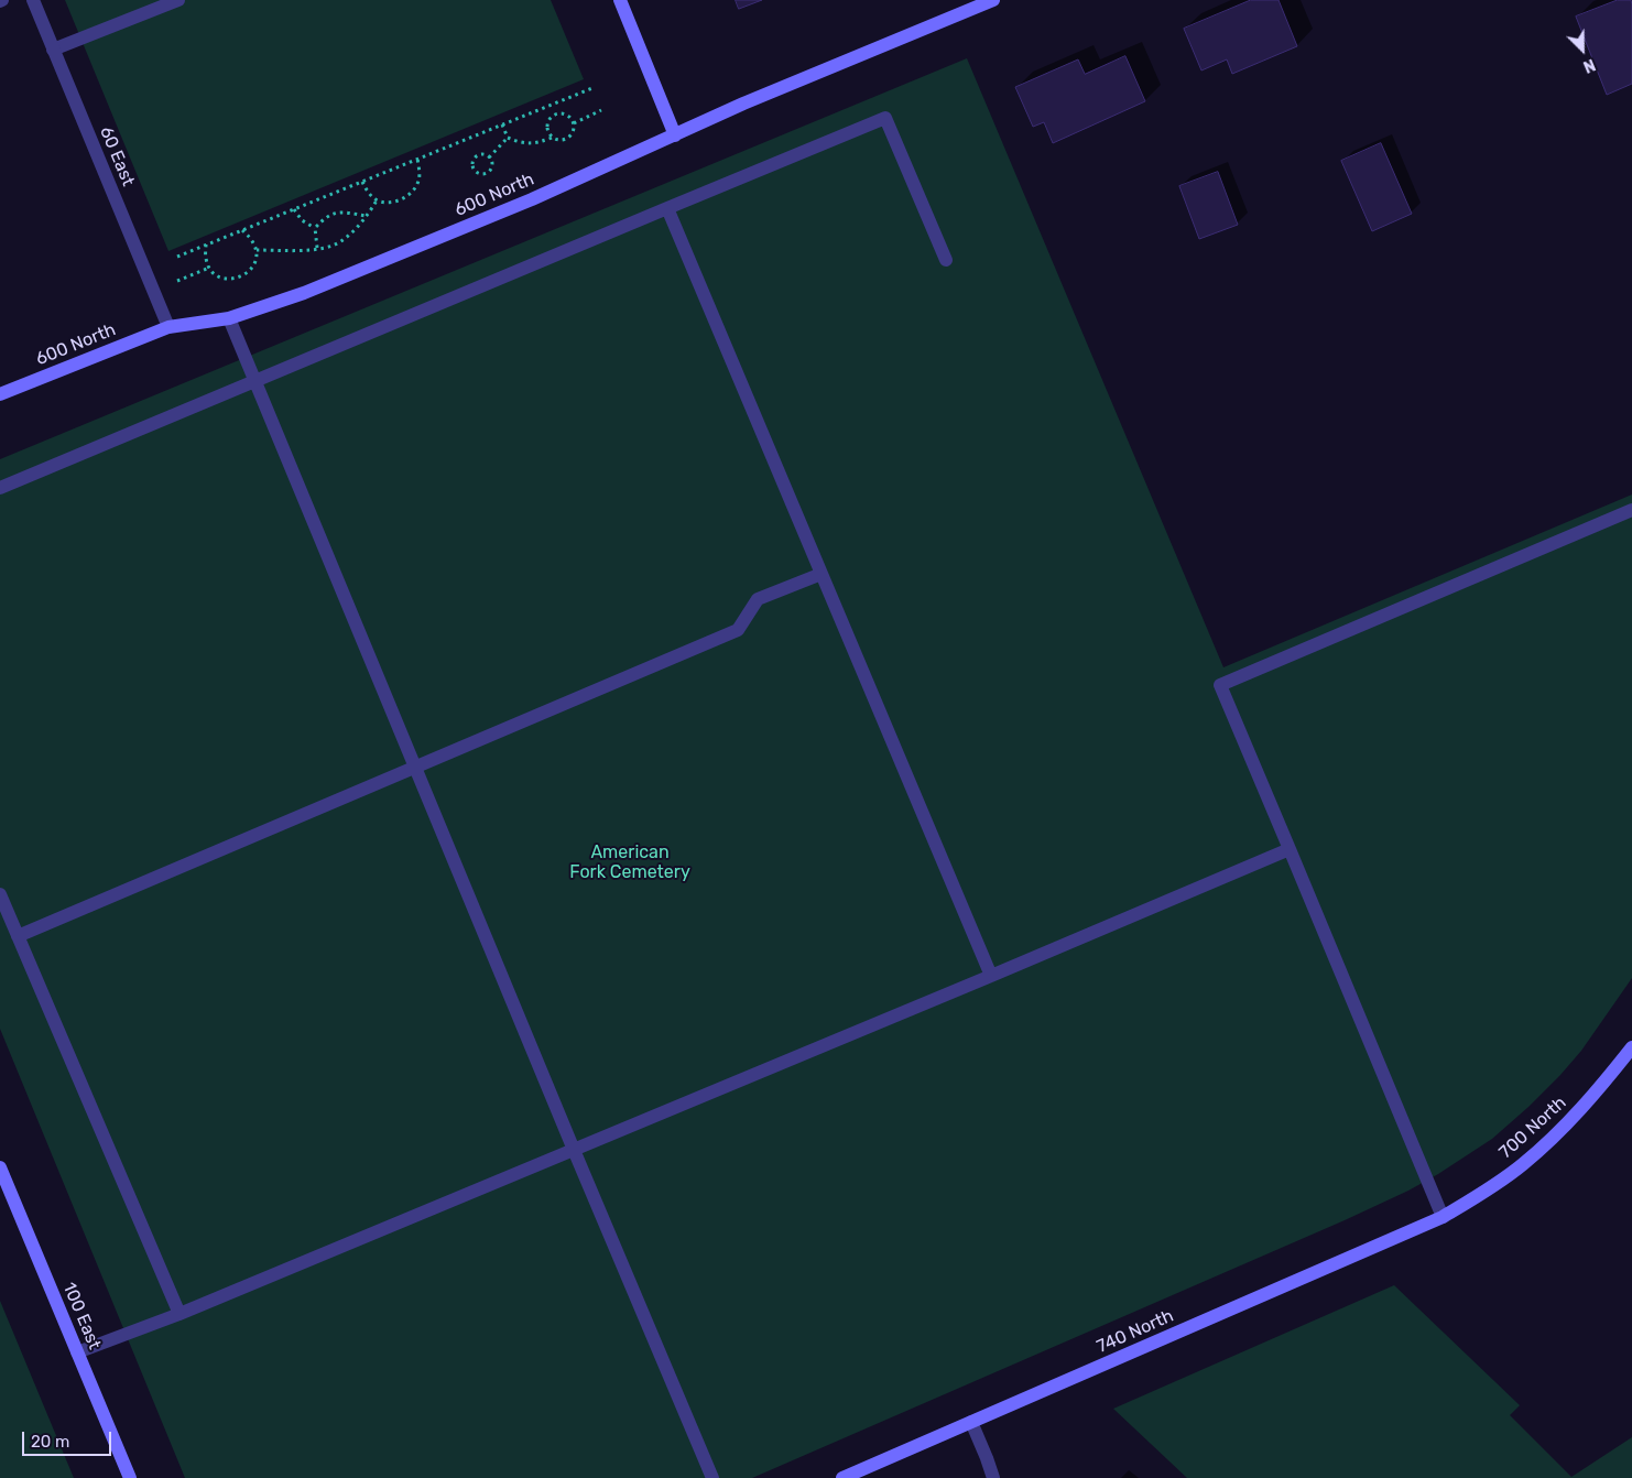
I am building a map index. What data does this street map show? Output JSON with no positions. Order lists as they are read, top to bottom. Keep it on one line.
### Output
{"streets":{"street":["60 East","600 North","700 North","100 East","740 North"]},"crossings":[["60 East","600 North"],["700 North","740 North"]],"parks":["American Fork Cemetery"],"scale_bar":"20 m","north":"bottom right"}
